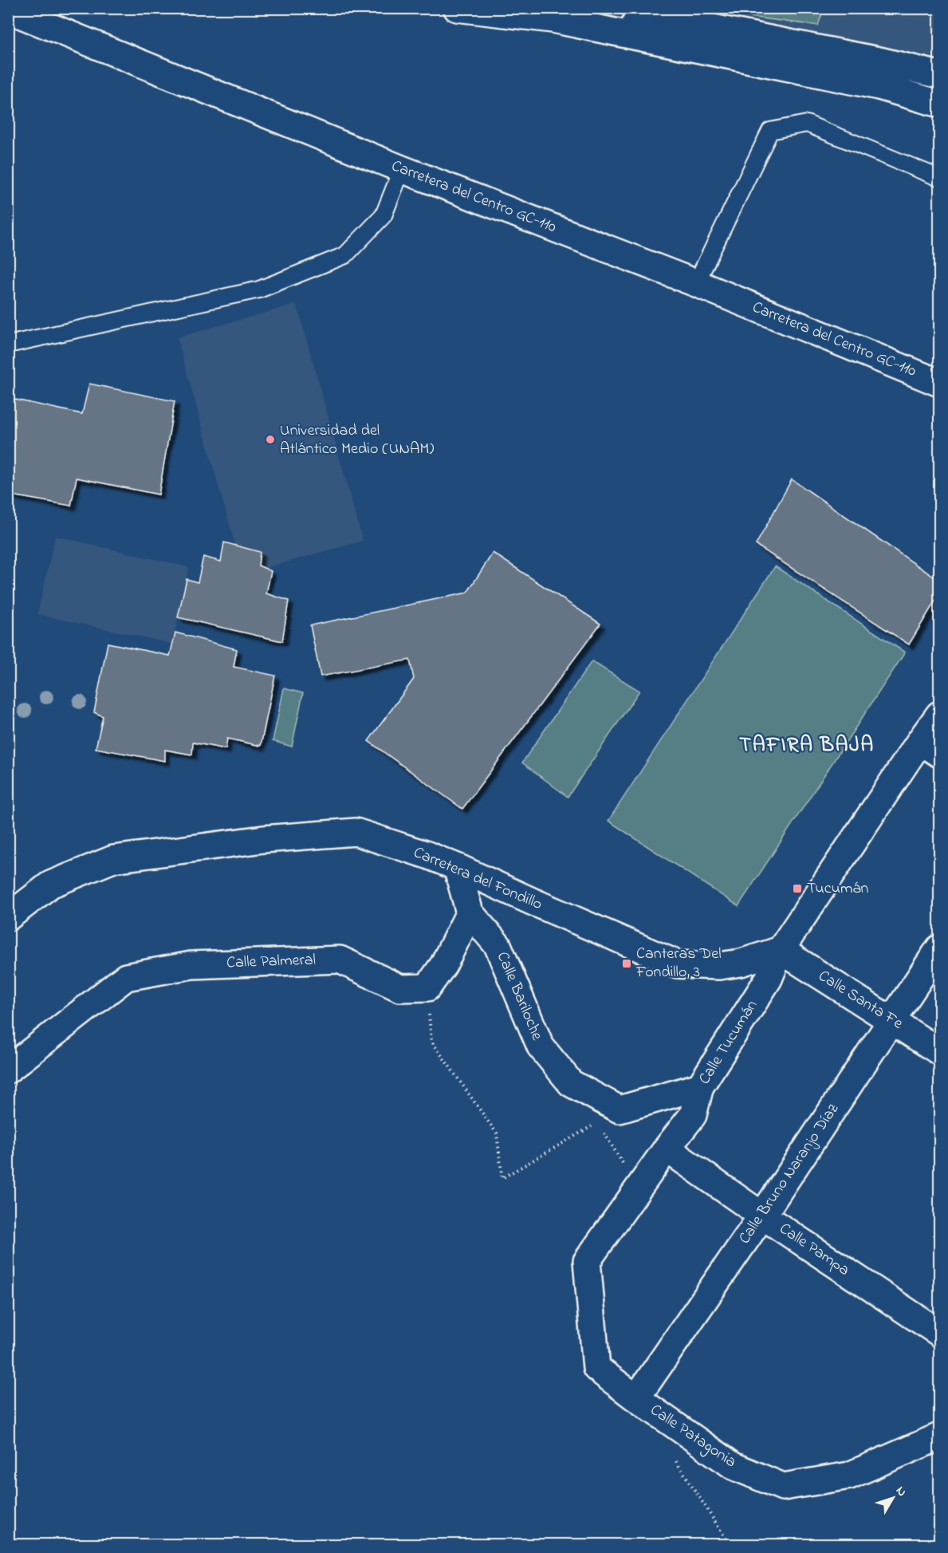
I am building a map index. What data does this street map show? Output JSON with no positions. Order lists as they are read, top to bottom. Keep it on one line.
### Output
{"streets":{"street":["Carretera del Centro GC-110","Carretera del Fondillo","Calle Palmeral","Calle Bariloche","Calle Santa Fe","Calle Tucumán","Calle Bruno Naranjo Díaz","Calle Pampa","Calle Patagonia"]},"crossings":[["Carretera del Fondillo","Calle Santa Fe"],["Carretera del Fondillo","Calle Tucumán"],["Calle Santa Fe","Calle Tucumán"],["Calle Santa Fe","Calle Bruno Naranjo Díaz"],["Calle Tucumán","Calle Bruno Naranjo Díaz"],["Calle Tucumán","Calle Pampa"],["Calle Tucumán","Calle Patagonia"],["Calle Bruno Naranjo Díaz","Calle Pampa"],["Calle Bruno Naranjo Díaz","Calle Patagonia"]],"districts":["TAFIRA BAJA"],"places":{"other":["Universidad del Atlántico Medio (UNAM)"],"transit":["Tucumán","Canteras Del Fondillo, 3"]},"north":"top right"}
